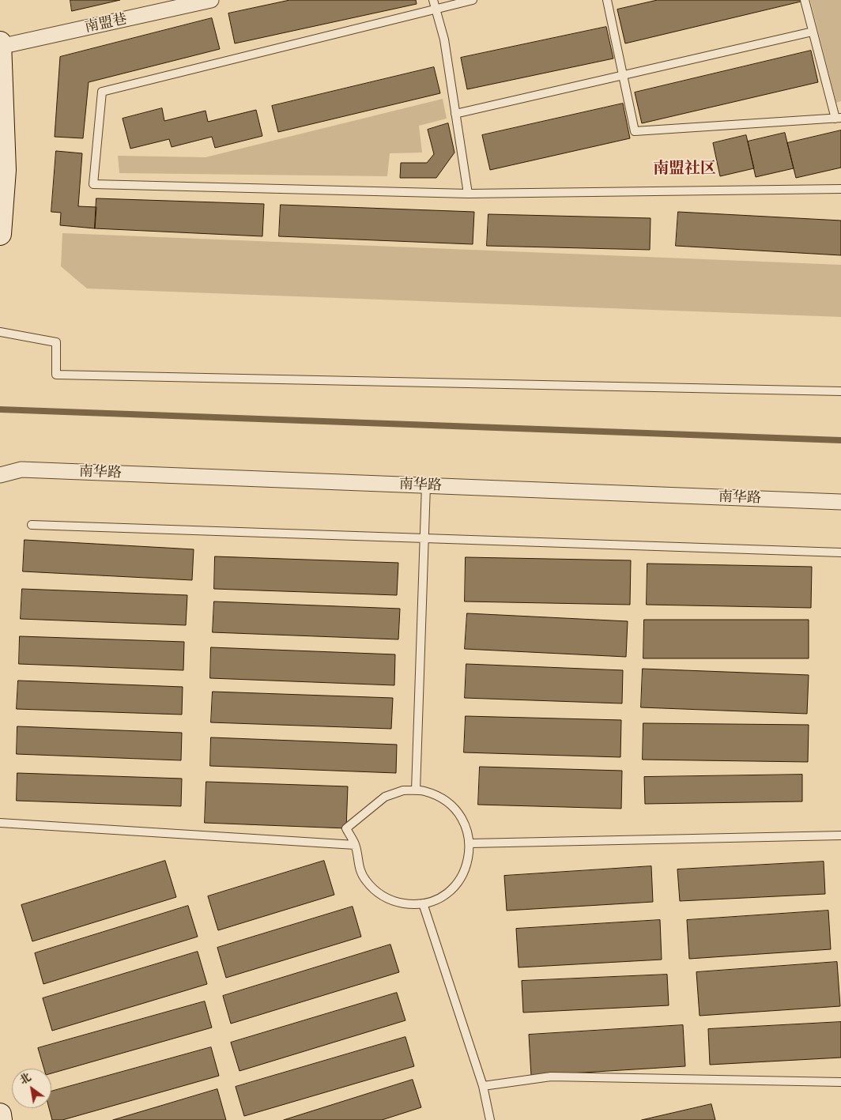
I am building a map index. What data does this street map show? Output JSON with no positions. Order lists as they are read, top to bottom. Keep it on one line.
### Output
{"streets":{"street":["南盟巷","南华路"]},"districts":["南盟社区"],"north":"top left"}
